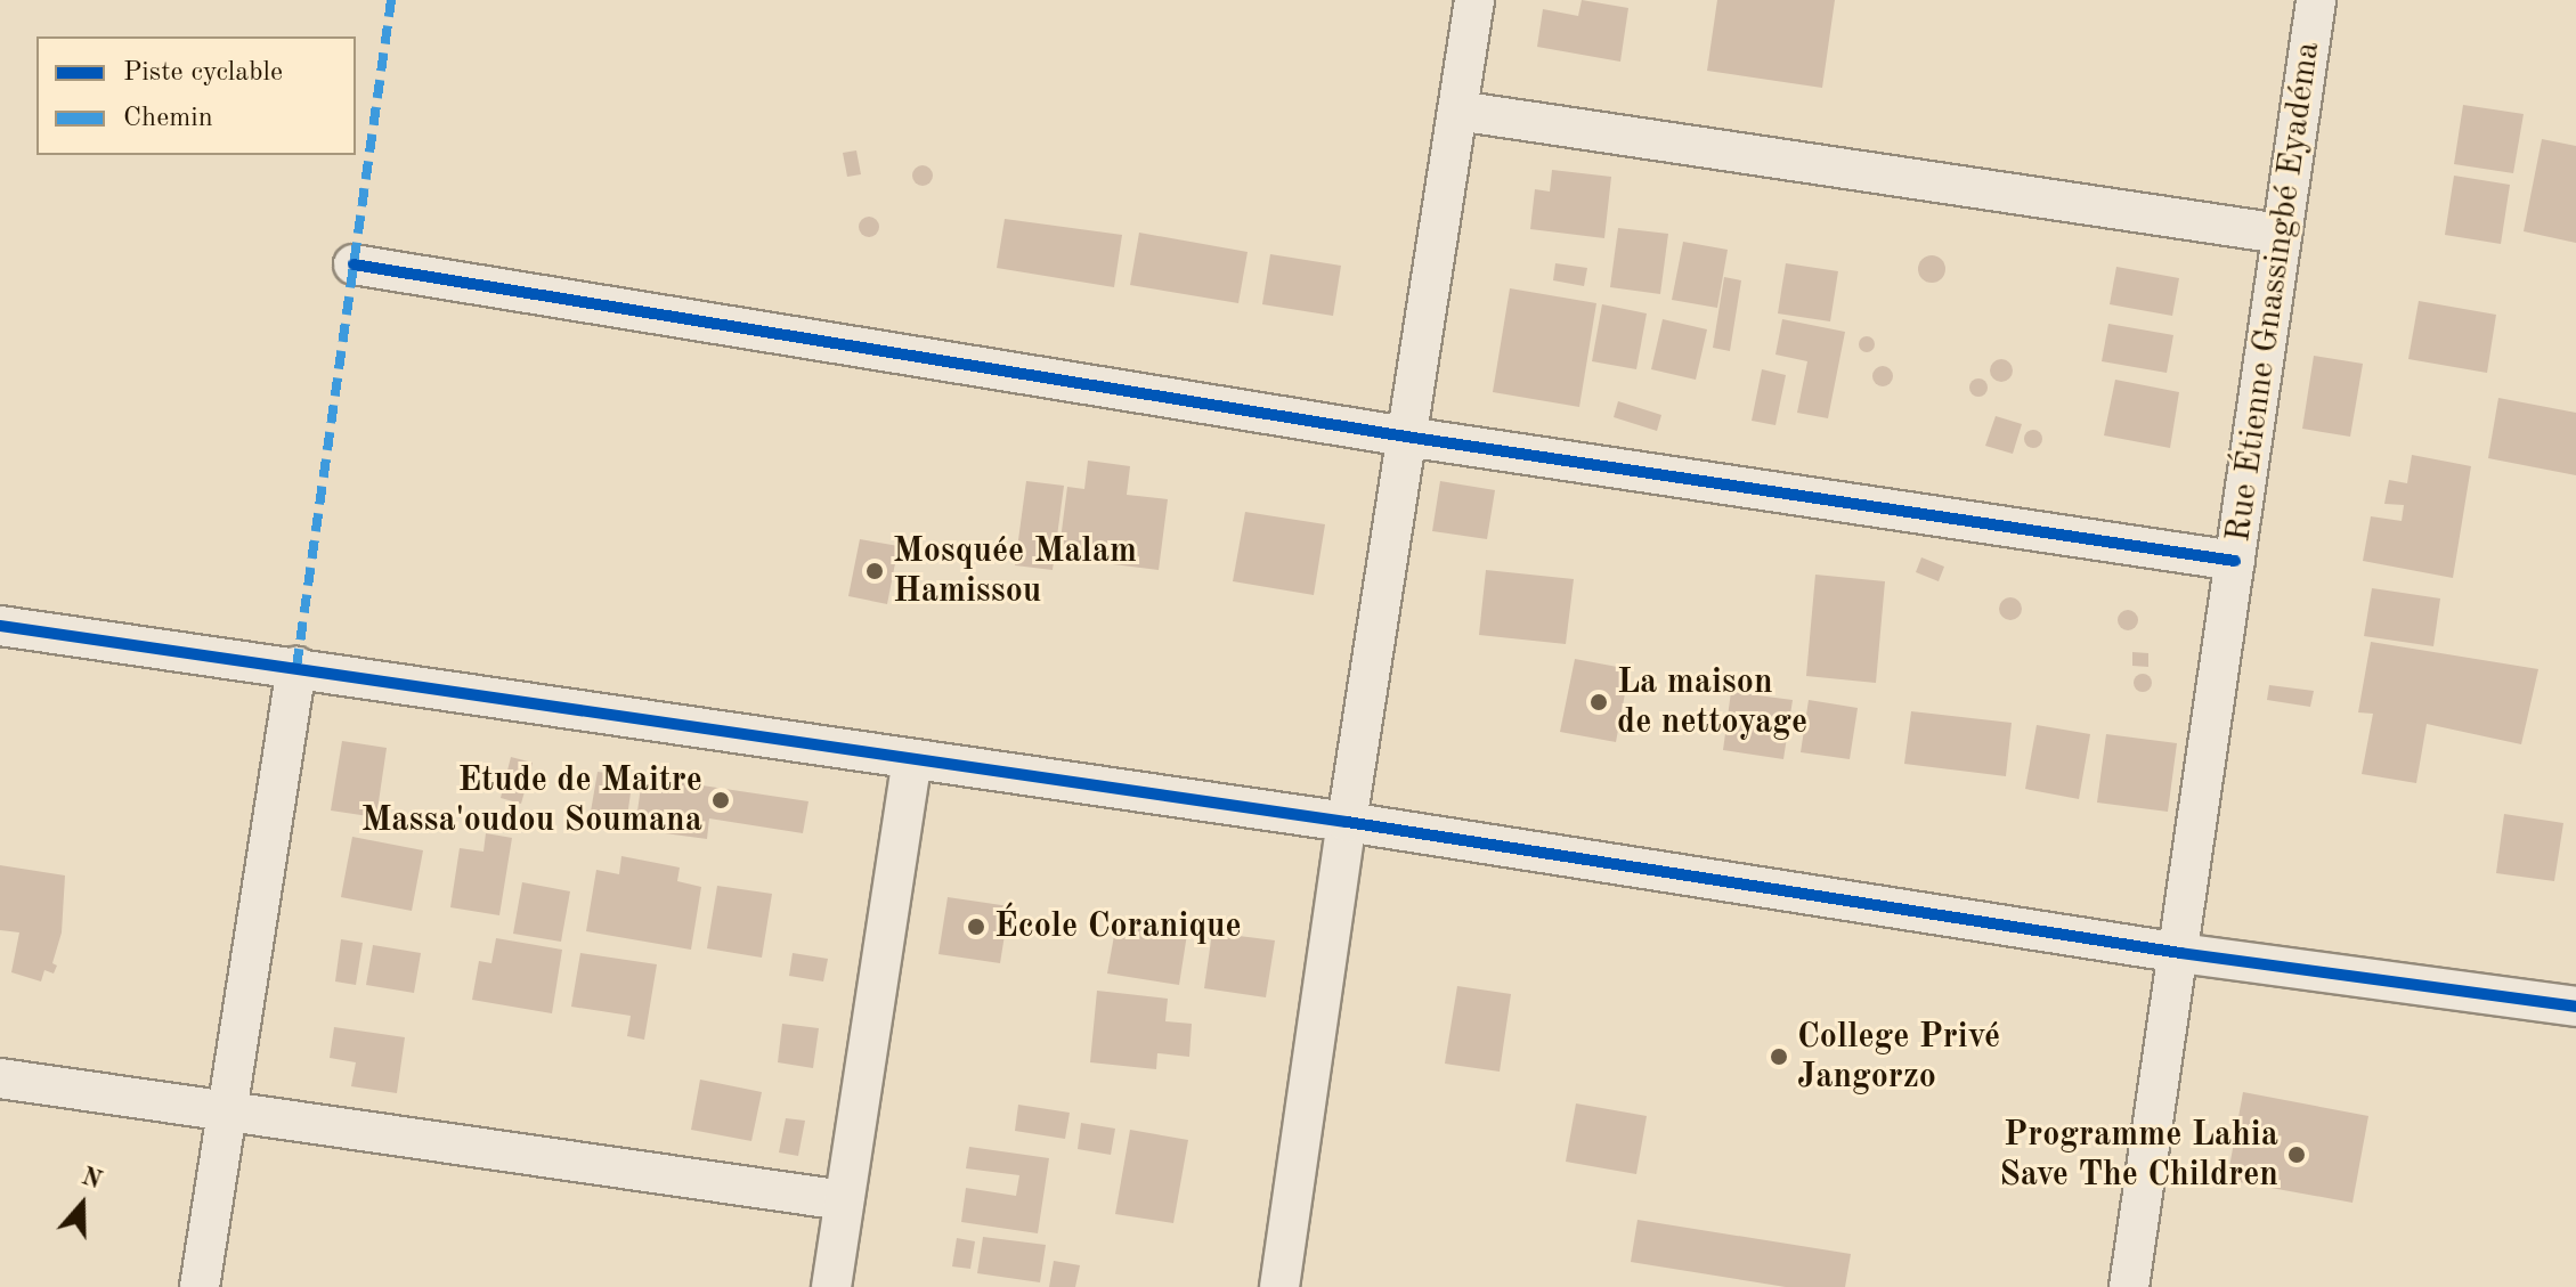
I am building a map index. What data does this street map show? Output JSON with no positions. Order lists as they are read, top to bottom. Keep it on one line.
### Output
{"streets":{"street":["Rue Étienne Gnassingbé Eyadéma"]},"places":["Mosquée Malam Hamissou","La maison de nettoyage","Etude de Maitre Massa'oudou Soumana","École Coranique","College Privé Jangorzo","Programme Lahia Save The Children"],"legend":["Piste cyclable","Chemin"],"north":"top"}
